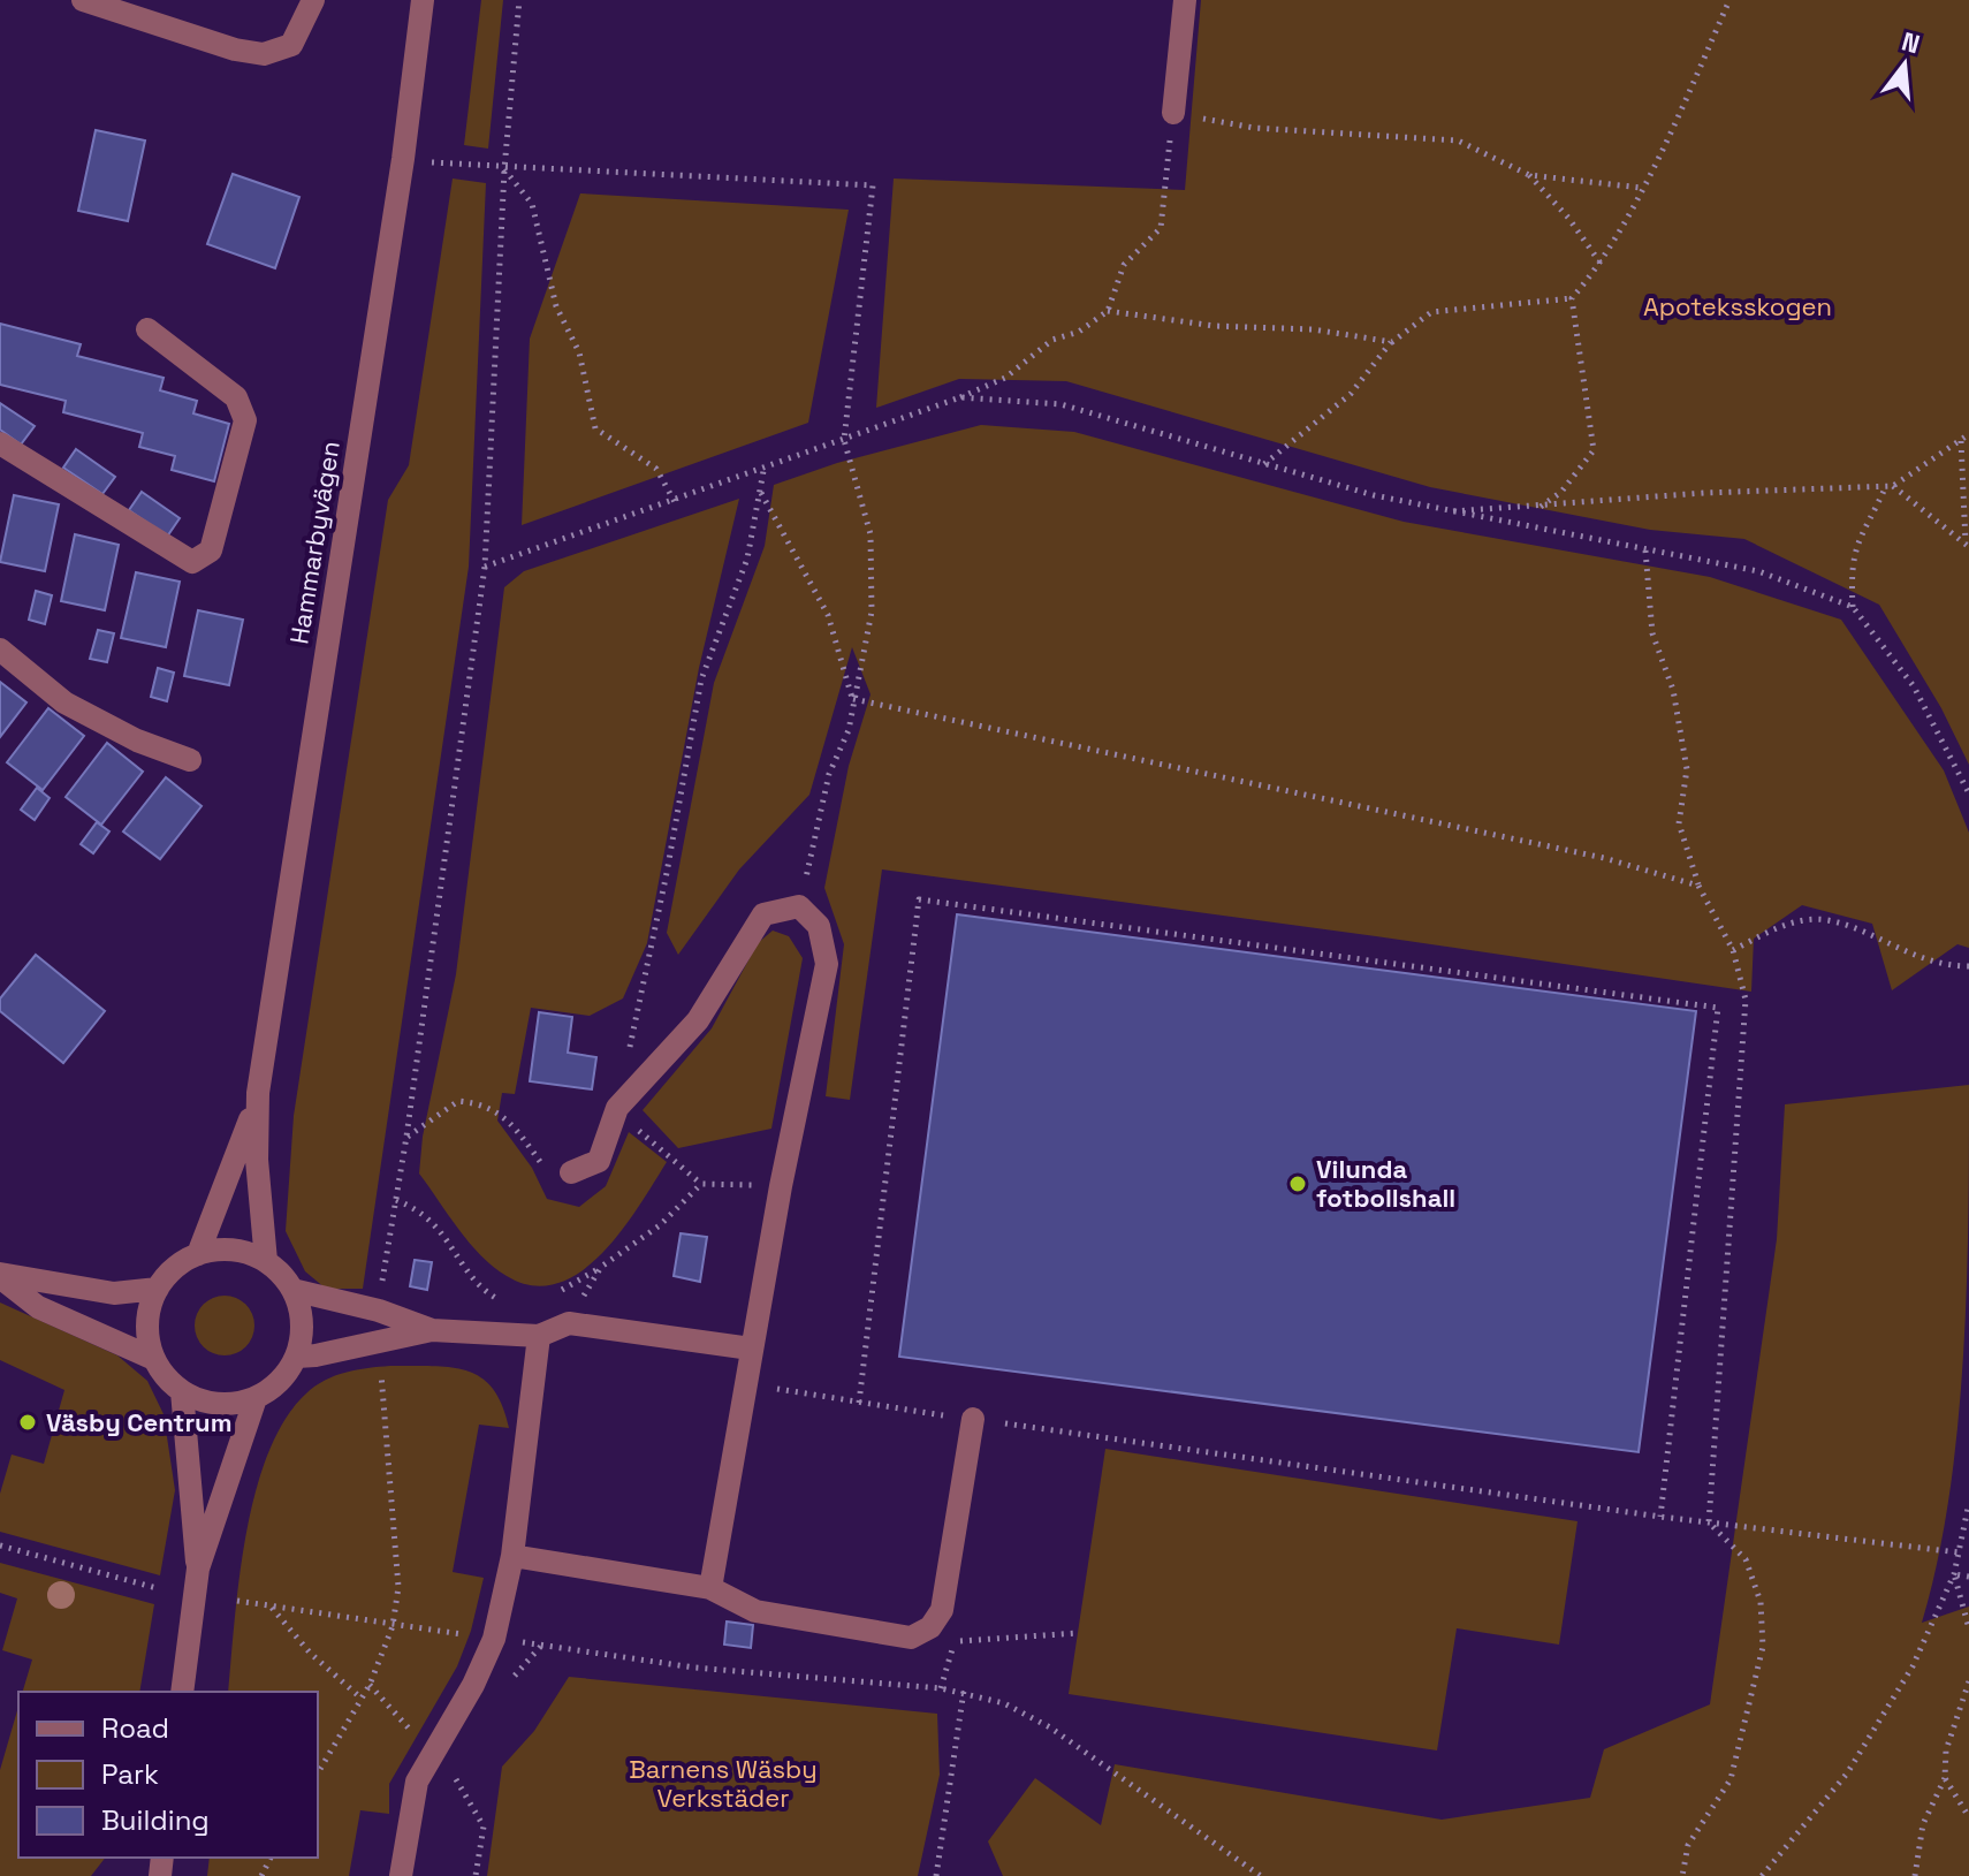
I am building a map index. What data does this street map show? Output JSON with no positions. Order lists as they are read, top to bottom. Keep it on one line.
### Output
{"streets":{"street":["Hammarbyvägen"]},"parks":["Apoteksskogen","Barnens Wäsby Verkstäder"],"places":["Vilunda fotbollshall","Väsby Centrum"],"legend":["Road","Park","Building"],"north":"top"}
